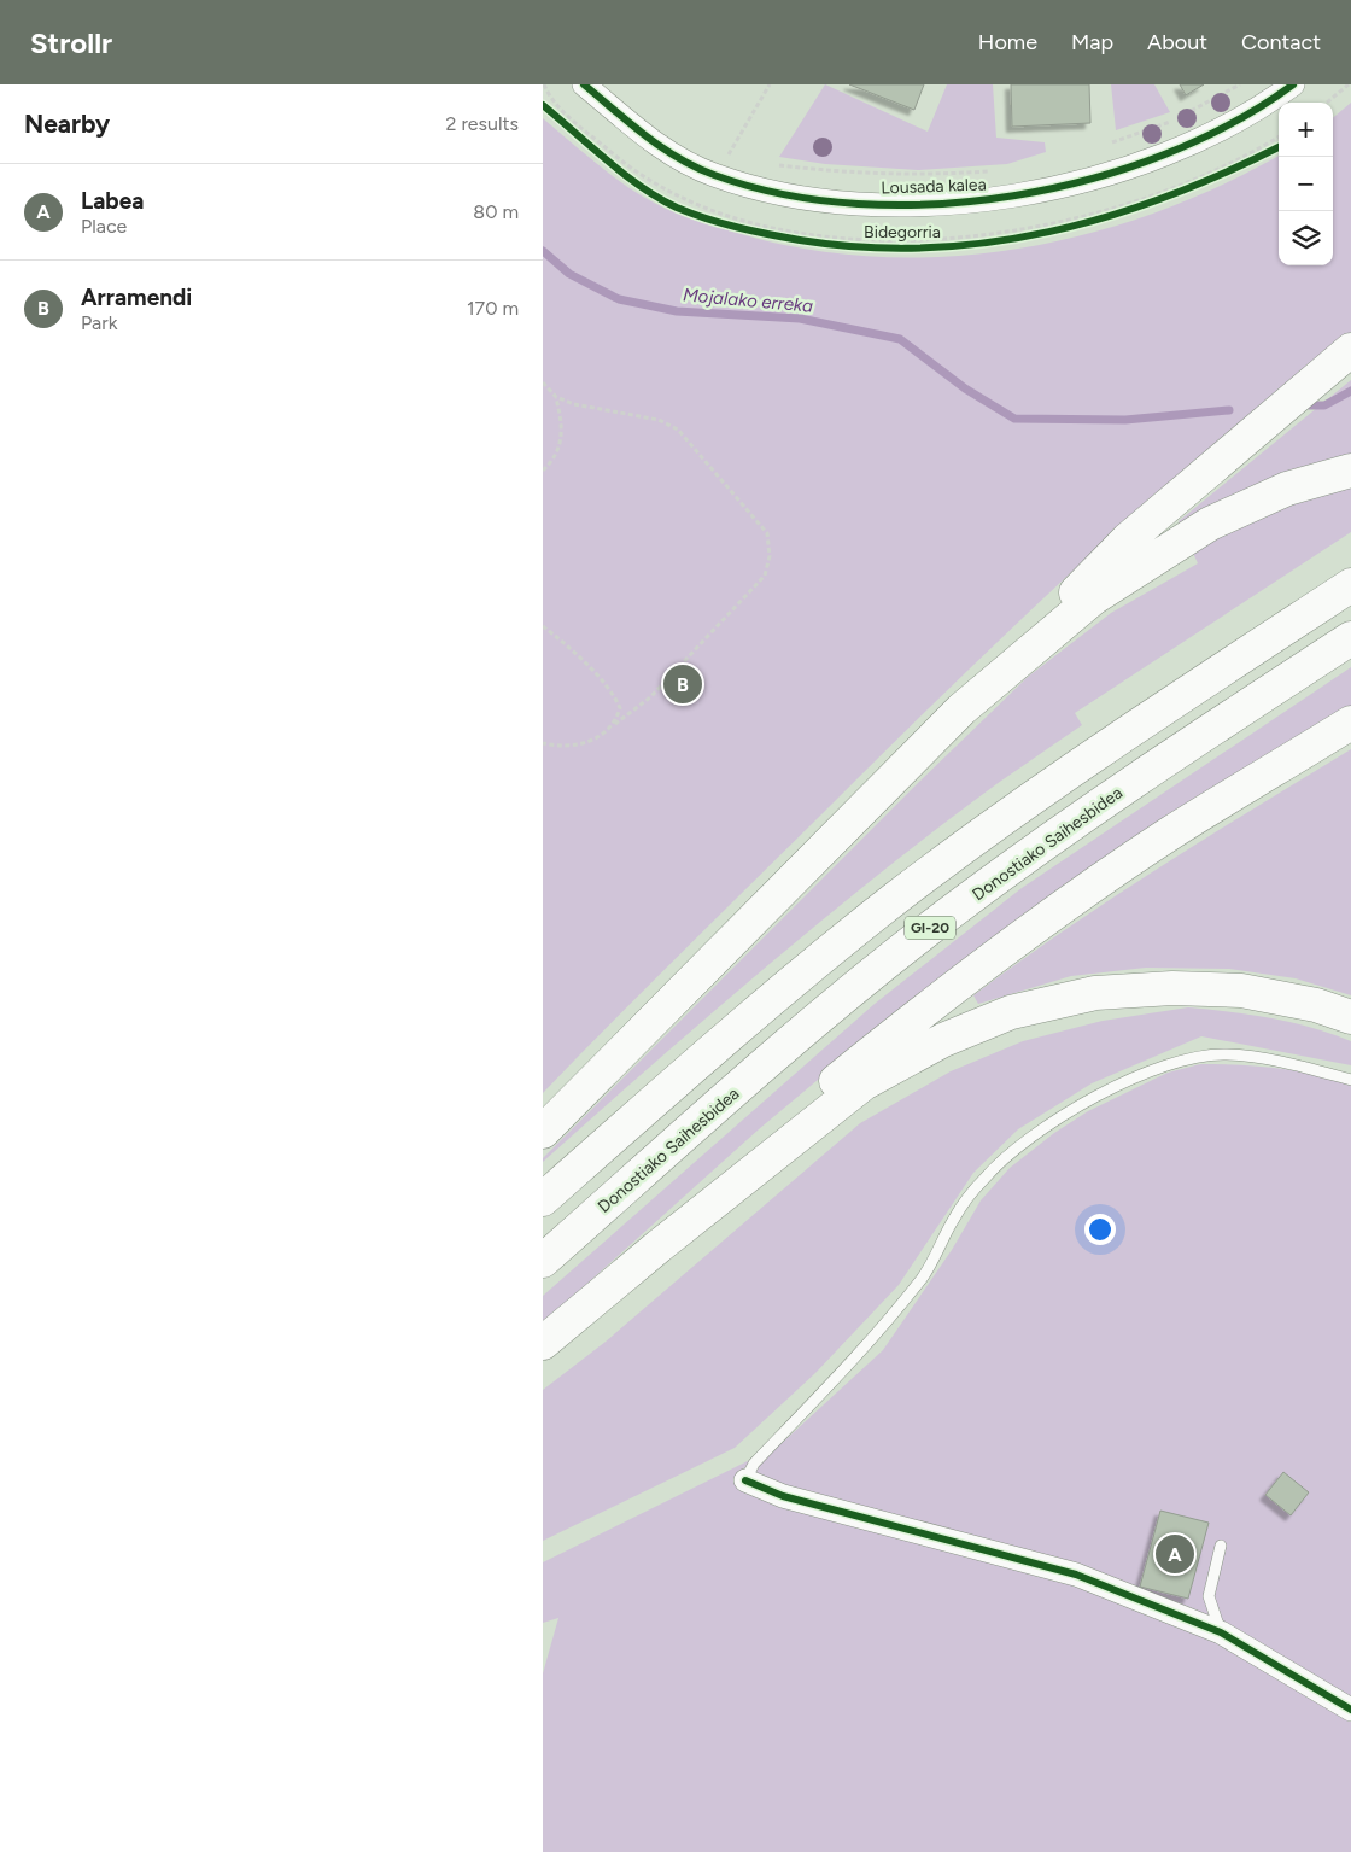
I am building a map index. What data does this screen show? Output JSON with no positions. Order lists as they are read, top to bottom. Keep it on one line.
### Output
{"streets":{"highway":["Donostiako Saihesbidea","GI-20"],"street":["Lousada kalea"],"cycle path":["Bidegorria"]},"water":["Mojalako erreka"],"page":{"header":"Strollr","nav":["Home","Map","About","Contact"],"heading":["Nearby","2 results"],"map_buttons":["+","−"],"list":[{"mark":"A","name":"Labea","note":"Place","value":"80 m"},{"mark":"B","name":"Arramendi","note":"Park","value":"170 m"}],"pins":["B","A"]}}
